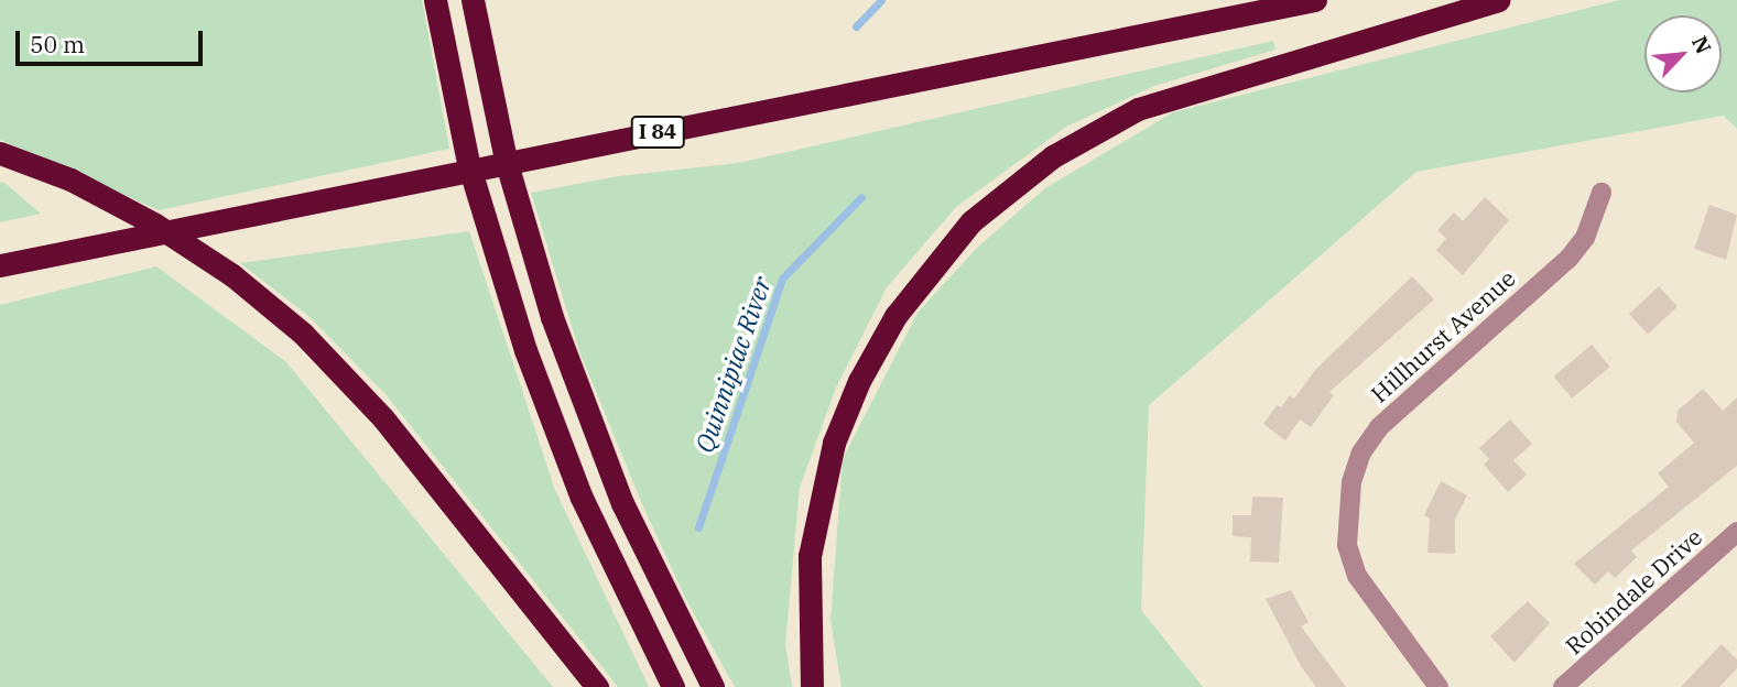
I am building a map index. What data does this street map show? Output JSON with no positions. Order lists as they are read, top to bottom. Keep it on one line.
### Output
{"streets":{"highway":["I 84"],"street":["Hillhurst Avenue","Robindale Drive"]},"water":["Quinnipiac River"],"scale_bar":"50 m","north":"top right"}
